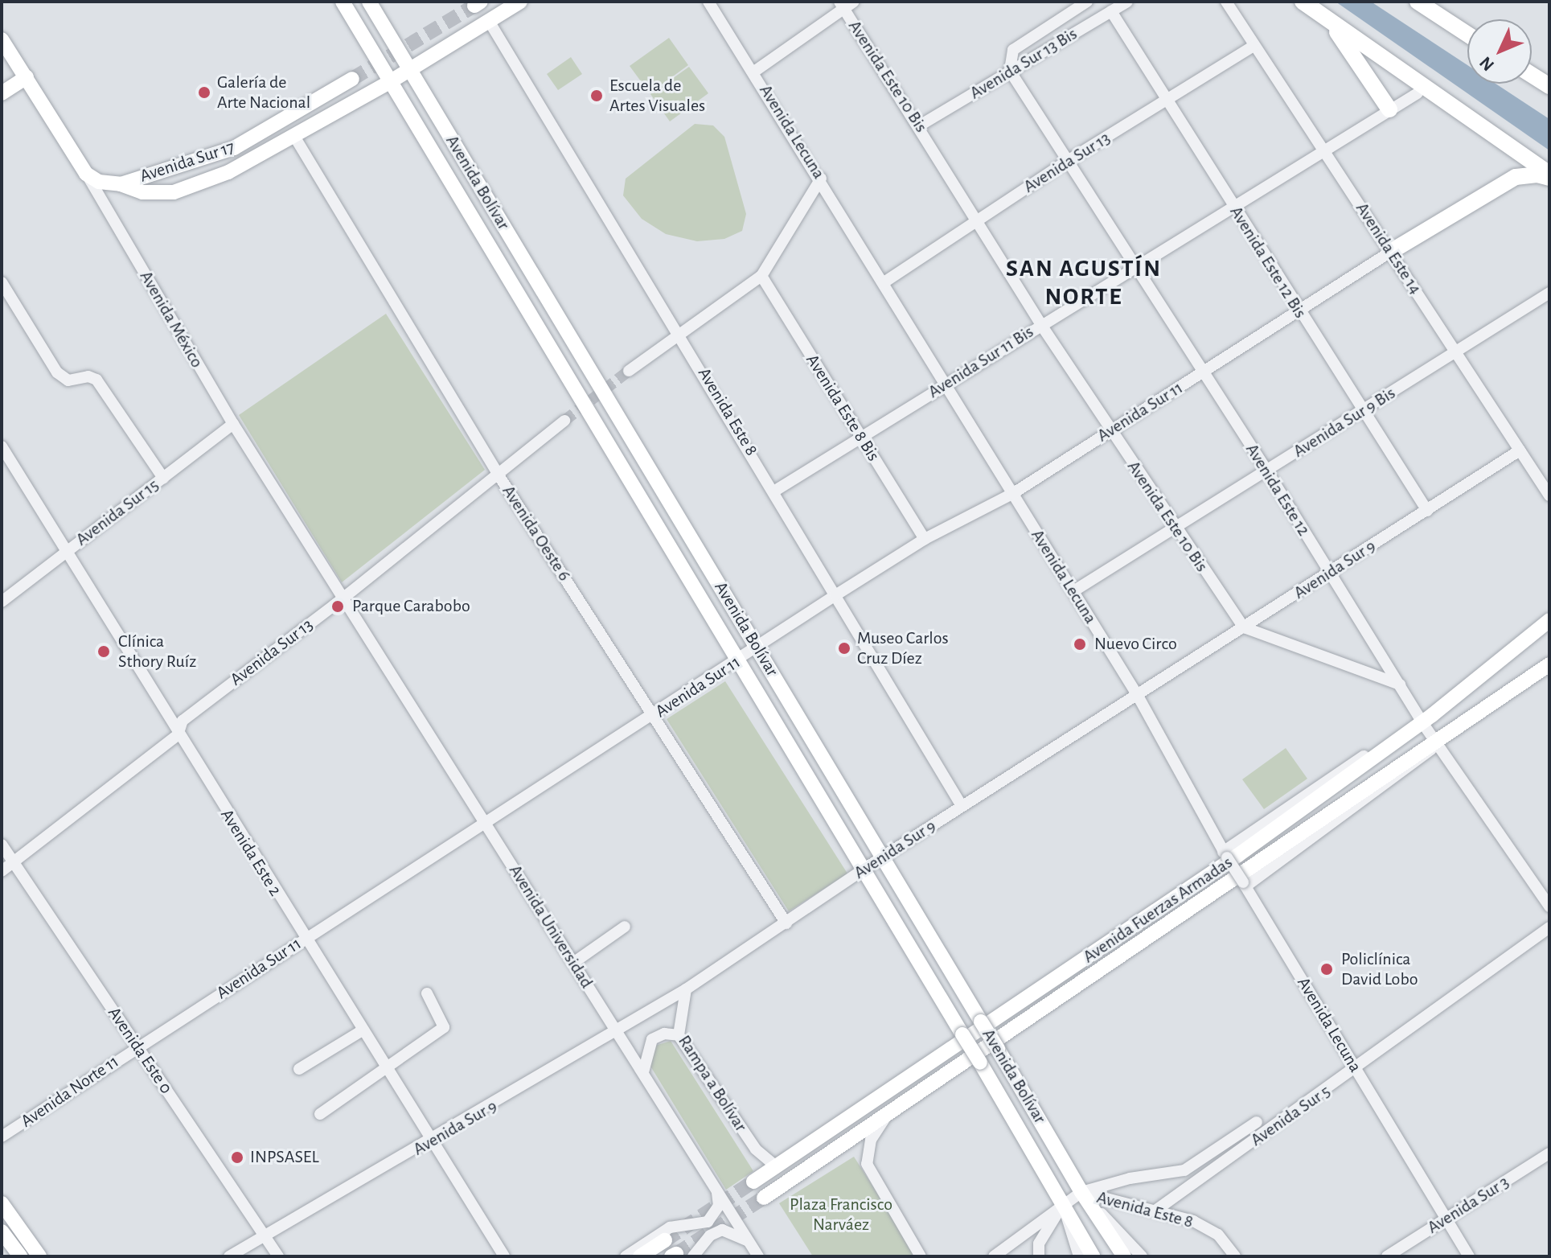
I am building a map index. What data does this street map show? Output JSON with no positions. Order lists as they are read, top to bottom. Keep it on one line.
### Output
{"streets":{"main road":["Avenida Sur 17","Avenida Bolívar","Avenida México","Avenida Fuerzas Armadas"],"street":["Avenida Sur 13 Bis","Avenida Este 10 Bis","Avenida Lecuna","Avenida Sur 13","Avenida Este 14","Avenida Este 12 Bis","Avenida Sur 11 Bis","Avenida Este 8 Bis","Avenida Este 8","Avenida Sur 11","Avenida Sur 9 Bis","Avenida Este 12","Avenida Sur 15","Avenida Oeste 6","Avenida Sur 9","Avenida Este 2","Avenida Universidad","Avenida Este 0","Rampa a Bolívar","Avenida Norte 11","Avenida Sur 5","Avenida Sur 3"]},"crossings":[["Avenida Sur 13 Bis","Avenida Este 10 Bis"],["Avenida Sur 13 Bis","Avenida Este 12 Bis"],["Avenida Sur 13 Bis","Avenida Este 12"],["Avenida Este 10 Bis","Avenida Sur 13"],["Avenida Este 10 Bis","Avenida Sur 11 Bis"],["Avenida Este 10 Bis","Avenida Sur 11"],["Avenida Este 10 Bis","Avenida Sur 9 Bis"],["Avenida Este 10 Bis","Avenida Sur 9"],["Avenida Lecuna","Avenida Sur 13"],["Avenida Lecuna","Avenida Sur 11 Bis"],["Avenida Lecuna","Avenida Sur 11"],["Avenida Lecuna","Avenida Sur 9 Bis"],["Avenida Lecuna","Avenida Sur 9"],["Avenida Lecuna","Avenida Sur 5"],["Avenida Lecuna","Avenida Sur 3"],["Avenida Sur 17","Avenida México"],["Avenida Sur 13","Avenida Este 14"],["Avenida Sur 13","Avenida Este 12 Bis"],["Avenida Sur 13","Avenida México"],["Avenida Sur 13","Avenida Este 12"],["Avenida Sur 13","Avenida Oeste 6"],["Avenida Sur 13","Avenida Este 2"],["Avenida Sur 13","Avenida Universidad"],["Avenida Sur 13","Avenida Este 0"],["Avenida Bolívar","Avenida Este 8"],["Avenida Bolívar","Avenida Sur 11"],["Avenida Bolívar","Avenida Sur 9"],["Avenida Este 14","Avenida Sur 11 Bis"],["Avenida Este 14","Avenida Sur 11"],["Avenida Este 14","Avenida Sur 9 Bis"],["Avenida Este 14","Avenida Sur 9"],["Avenida Este 12 Bis","Avenida Sur 11 Bis"],["Avenida Este 12 Bis","Avenida Sur 11"],["Avenida Este 12 Bis","Avenida Sur 9 Bis"],["Avenida Este 12 Bis","Avenida Sur 9"],["Avenida México","Avenida Sur 15"],["Avenida México","Avenida Universidad"],["Avenida Sur 11 Bis","Avenida Este 8 Bis"],["Avenida Sur 11 Bis","Avenida Este 8"],["Avenida Sur 11 Bis","Avenida Este 12"],["Avenida Este 8 Bis","Avenida Sur 11"],["Avenida Este 8","Avenida Sur 11"],["Avenida Este 8","Avenida Sur 9"],["Avenida Este 8","Avenida Sur 5"],["Avenida Sur 11","Avenida Este 12"],["Avenida Sur 11","Avenida Oeste 6"],["Avenida Sur 11","Avenida Este 2"],["Avenida Sur 11","Avenida Universidad"],["Avenida Sur 11","Avenida Este 0"],["Avenida Sur 11","Avenida Norte 11"],["Avenida Sur 9 Bis","Avenida Este 12"],["Avenida Este 12","Avenida Sur 9"],["Avenida Este 12","Avenida Fuerzas Armadas"],["Avenida Sur 15","Avenida Este 2"],["Avenida Oeste 6","Avenida Sur 9"],["Avenida Sur 9","Avenida Este 2"],["Avenida Sur 9","Avenida Universidad"],["Avenida Sur 9","Avenida Este 0"],["Avenida Sur 9","Rampa a Bolívar"],["Avenida Fuerzas Armadas","Rampa a Bolívar"],["Avenida Este 0","Avenida Norte 11"]],"districts":["SAN AGUSTÍN NORTE"],"parks":["Plaza Francisco Narváez"],"places":["Galería de Arte Nacional","Escuela de Artes Visuales","Parque Carabobo","Nuevo Circo","Museo Carlos Cruz Díez","Clínica Sthory Ruíz","Policlínica David Lobo","INPSASEL"],"north":"bottom left"}
